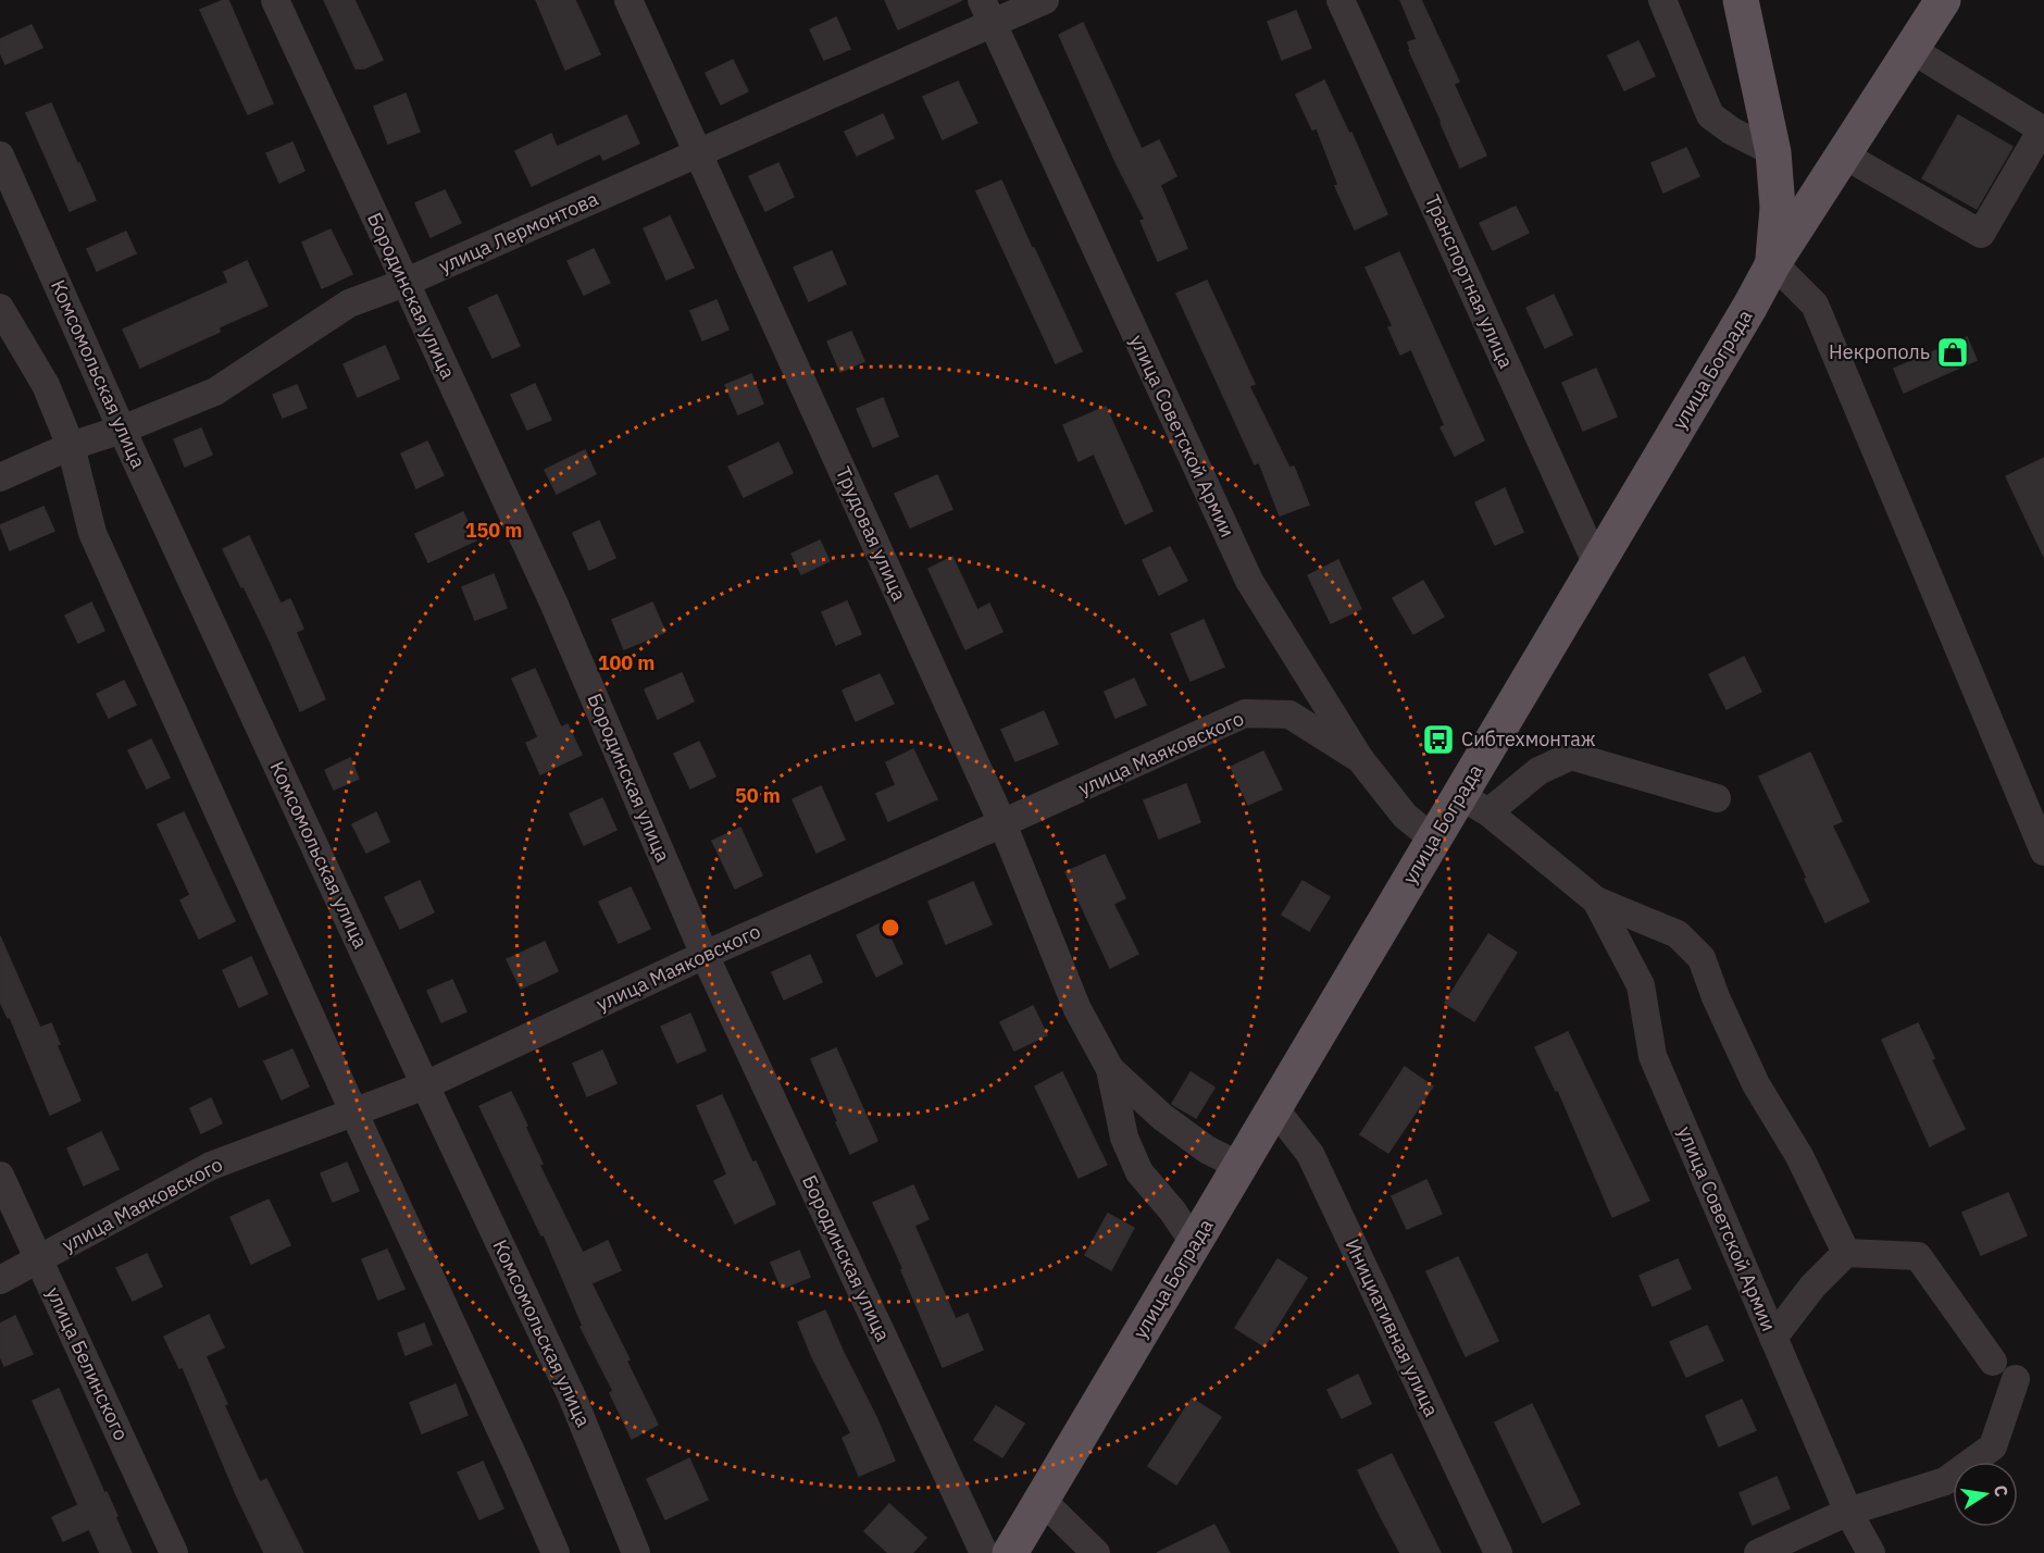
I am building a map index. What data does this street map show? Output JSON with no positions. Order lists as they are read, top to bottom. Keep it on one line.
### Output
{"streets":{"main road":["улица Бограда"],"street":["улица Лермонтова","Транспортная улица","Бородинская улица","Комсомольская улица","улица Советской Армии","Трудовая улица","улица Маяковского","Инициативная улица","улица Белинского"]},"crossings":[["улица Лермонтова","Бородинская улица"],["улица Лермонтова","Комсомольская улица"],["улица Лермонтова","улица Советской Армии"],["улица Лермонтова","Трудовая улица"],["Транспортная улица","улица Бограда"],["Бородинская улица","улица Маяковского"],["улица Бограда","улица Советской Армии"],["улица Бограда","Трудовая улица"],["улица Бограда","Инициативная улица"],["Комсомольская улица","улица Маяковского"],["улица Советской Армии","улица Маяковского"],["Трудовая улица","улица Маяковского"],["улица Маяковского","улица Белинского"]],"places":{"shop":["Некрополь"],"bus stop":["Сибтехмонтаж"]},"north":"right","rings":["150 m","100 m","50 m"]}
